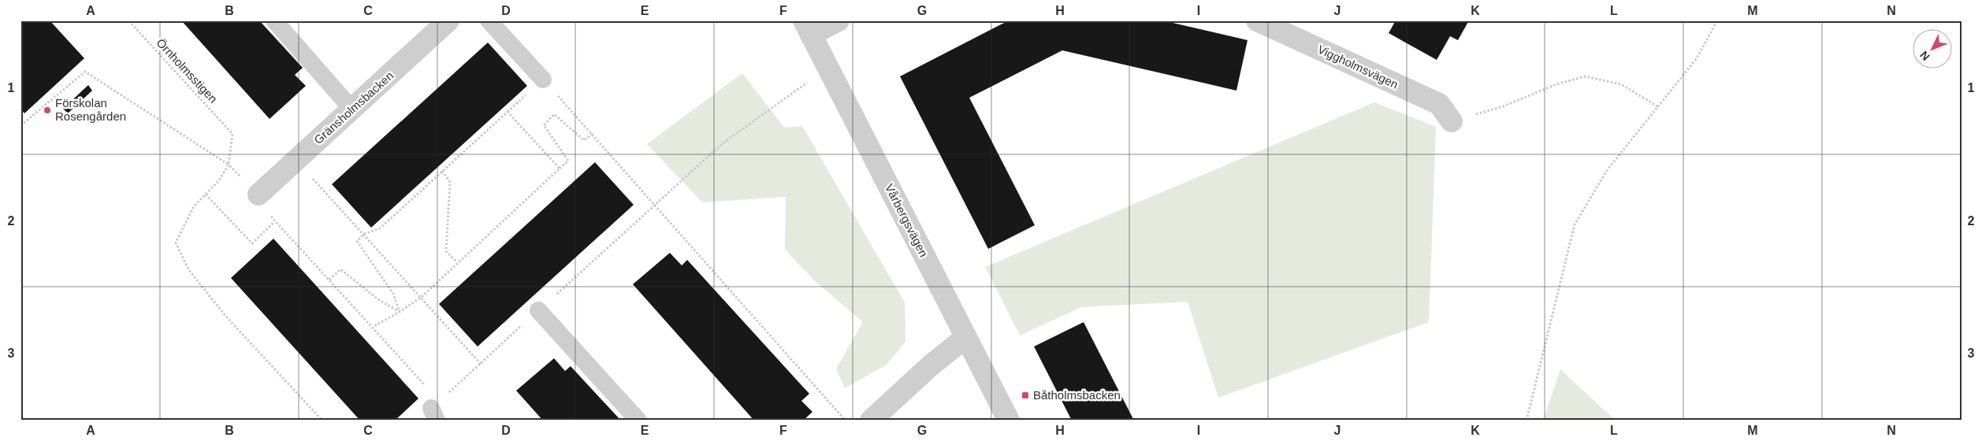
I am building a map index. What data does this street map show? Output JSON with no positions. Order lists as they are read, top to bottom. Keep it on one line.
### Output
{"streets":{"street":["Viggholmsvägen","Gränsholmsbacken","Vårbergsvägen"],"path":["Örnholmsstigen"]},"places":{"other":["Förskolan Rosengården"],"transit":["Båtholmsbacken"]},"north":"bottom left","grid":{"columns":["A","B","C","D","E","F","G","H","I","J","K","L","M","N"],"rows":["1","2","3"]}}
